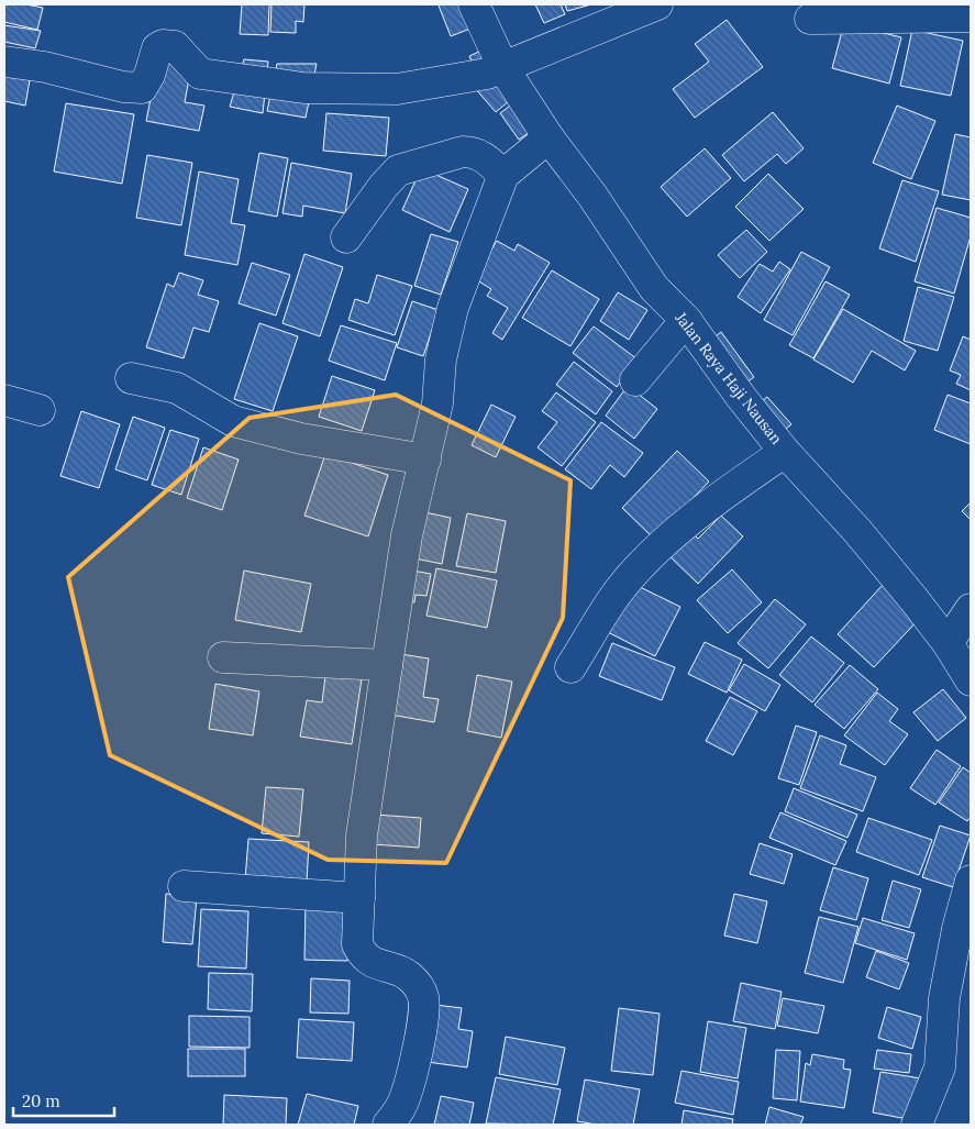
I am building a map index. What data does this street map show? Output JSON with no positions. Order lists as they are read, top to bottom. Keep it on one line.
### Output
{"streets":{"street":["Jalan Raya Haji Nausan"]},"scale_bar":"20 m"}
